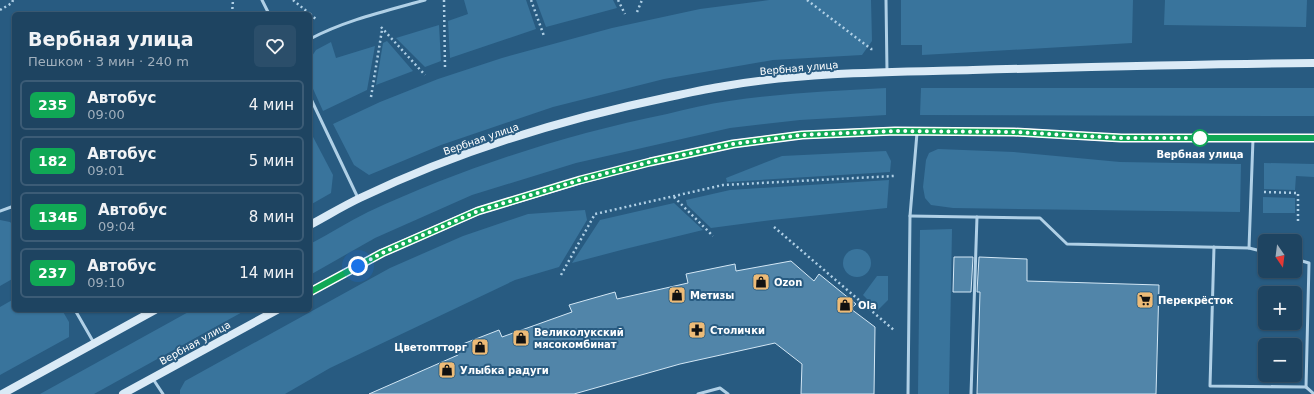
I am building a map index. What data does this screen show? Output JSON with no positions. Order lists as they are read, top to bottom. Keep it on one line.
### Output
{"streets":{"main road":["Вербная улица"]},"places":{"other":["Вербная улица"],"shop":["Ozon","Метизы","Ola","Великолукский мясокомбинат","Цветоптторг","Улыбка радуги"],"supermarket":["Перекрёсток"],"pharmacy":["Столички"]},"lines":["bus line 235"],"north":"bottom","page":{"heading":["Вербная улица","Пешком · 3 мин · 240 m"],"list":[{"mark":"235","name":"Автобус","note":"09:00","value":"4 мин"},{"mark":"182","name":"Автобус","note":"09:01","value":"5 мин"},{"mark":"134Б","name":"Автобус","note":"09:04","value":"8 мин"},{"mark":"237","name":"Автобус","note":"09:10","value":"14 мин"}],"map_buttons":["+","−"]}}
